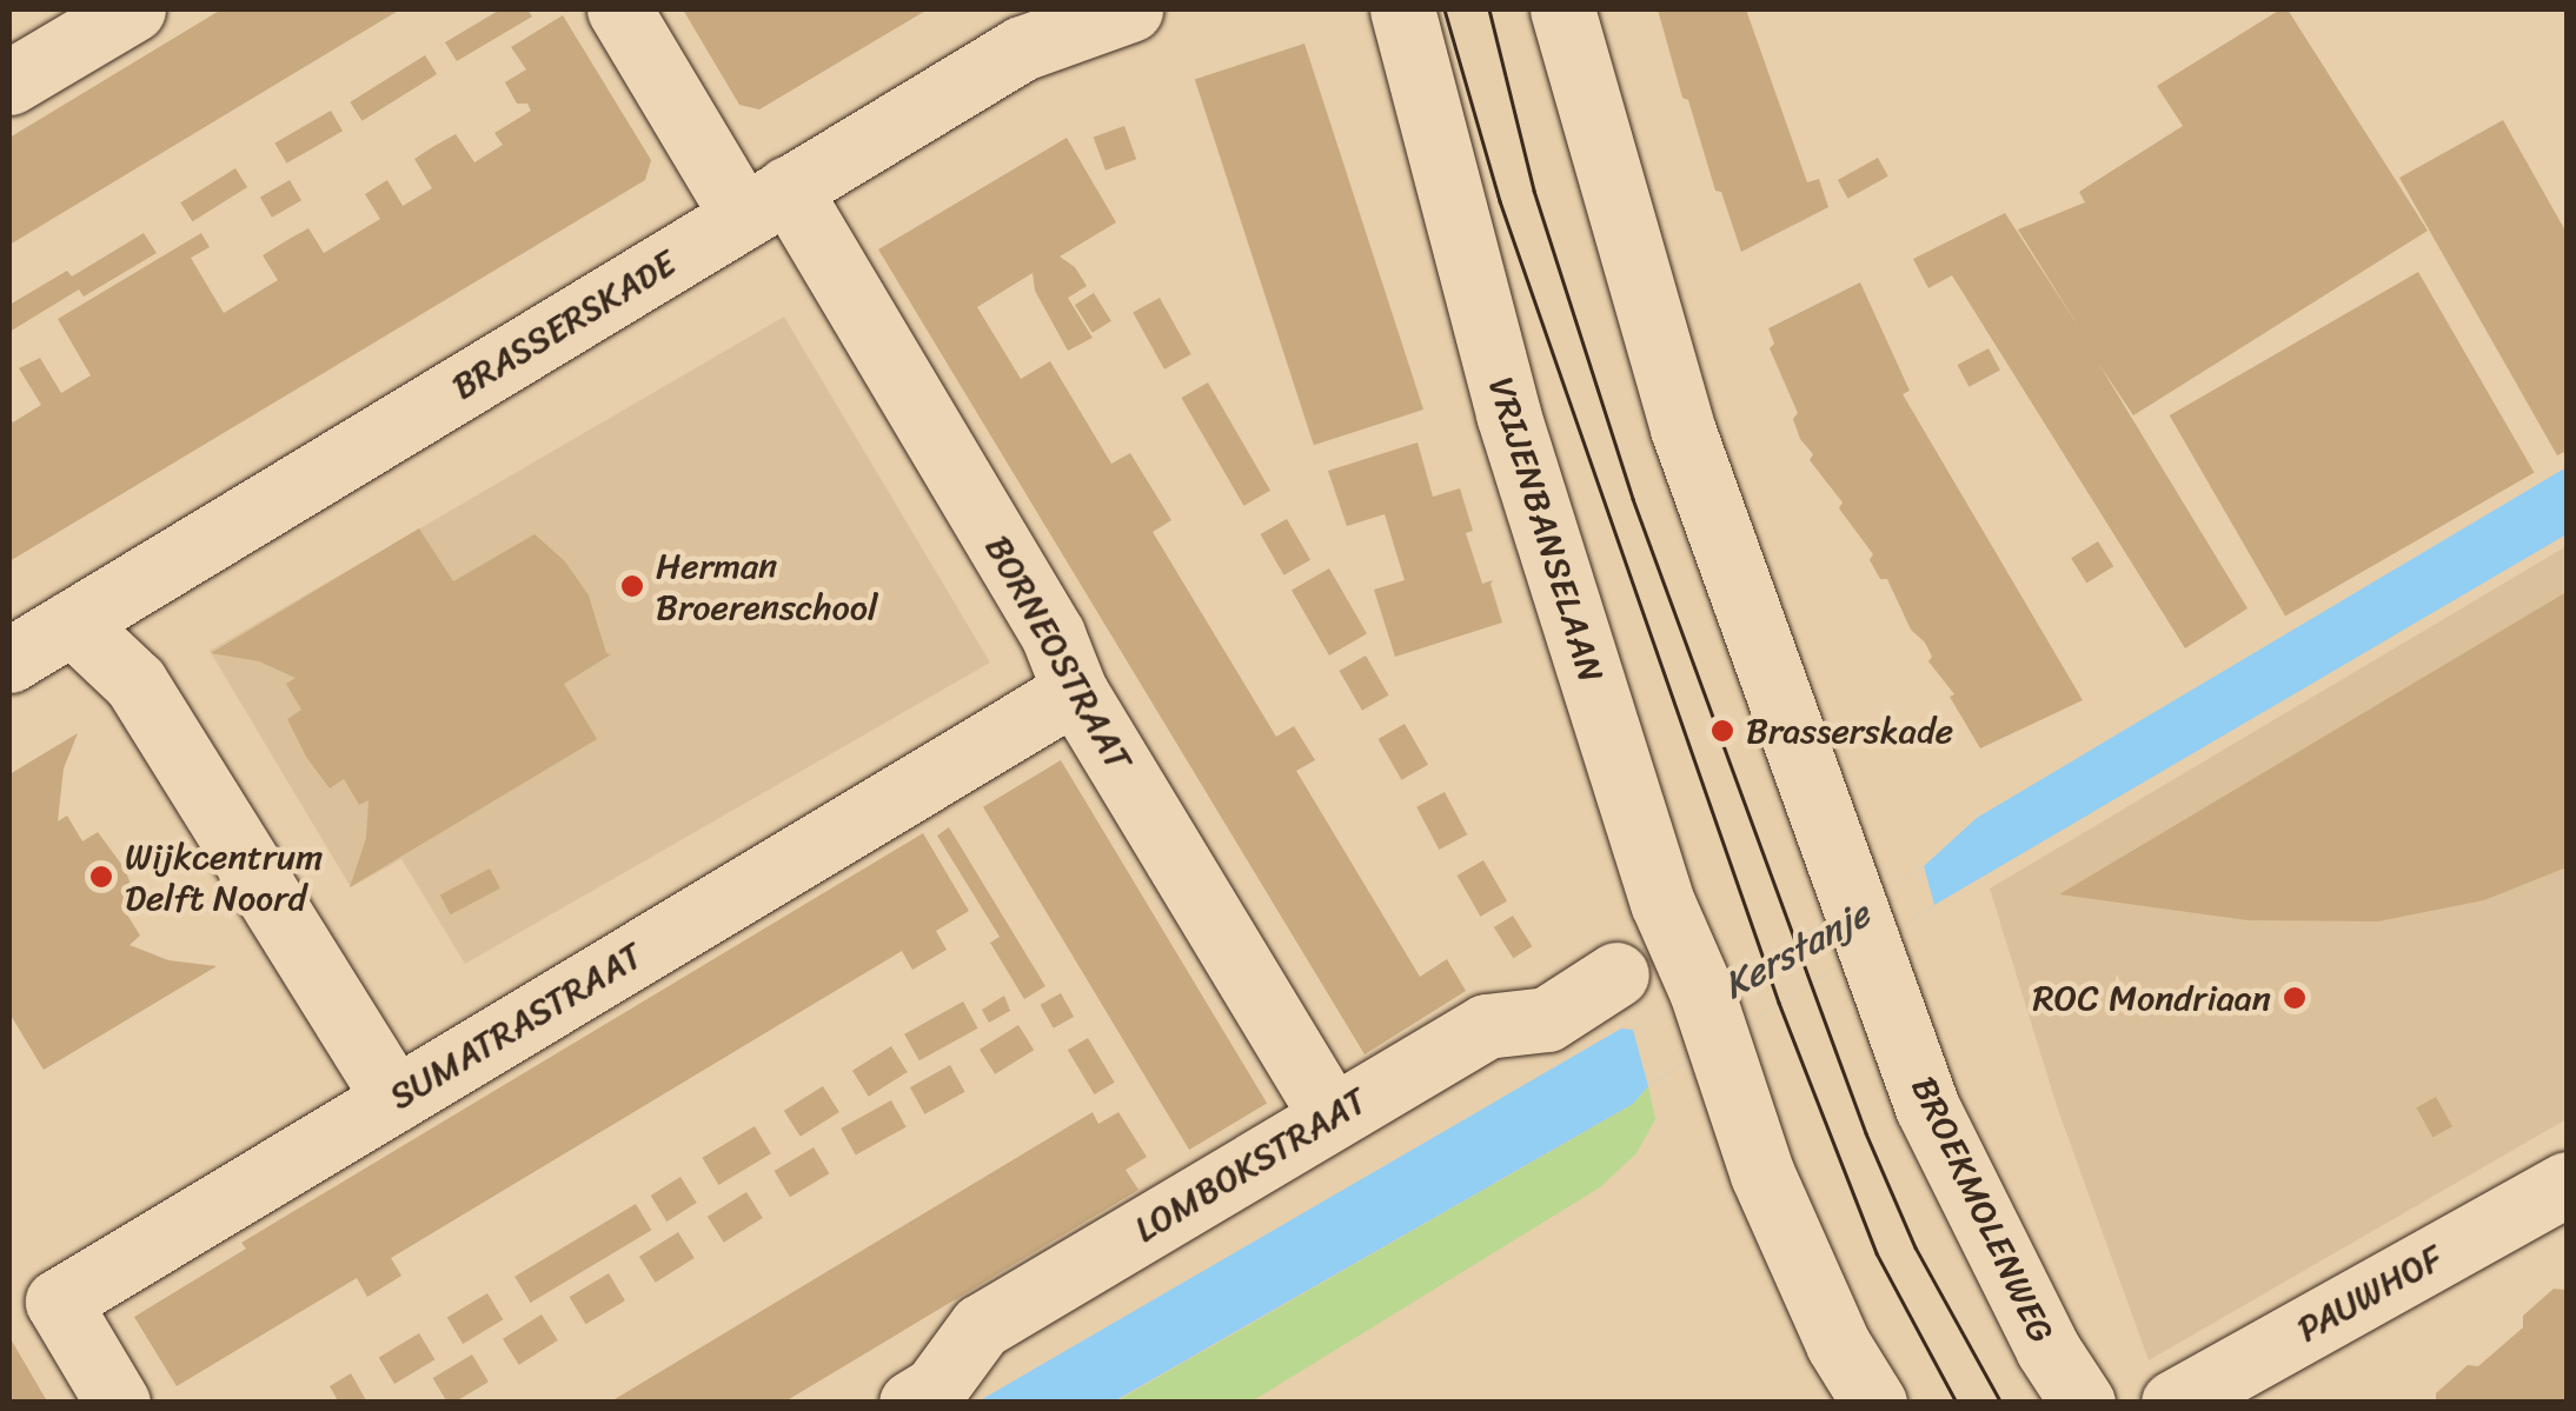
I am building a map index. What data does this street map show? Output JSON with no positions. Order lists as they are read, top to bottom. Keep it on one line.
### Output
{"streets":{"street":["BRASSERSKADE","VRIJENBANSELAAN","BORNEOSTRAAT","SUMATRASTRAAT","LOMBOKSTRAAT","BROEKMOLENWEG","PAUWHOF"]},"crossings":[["BRASSERSKADE","BORNEOSTRAAT"],["BORNEOSTRAAT","SUMATRASTRAAT"],["BORNEOSTRAAT","LOMBOKSTRAAT"]],"water":["Kerstanje"],"places":["Herman Broerenschool","Brasserskade","Wijkcentrum Delft Noord","ROC Mondriaan"]}
